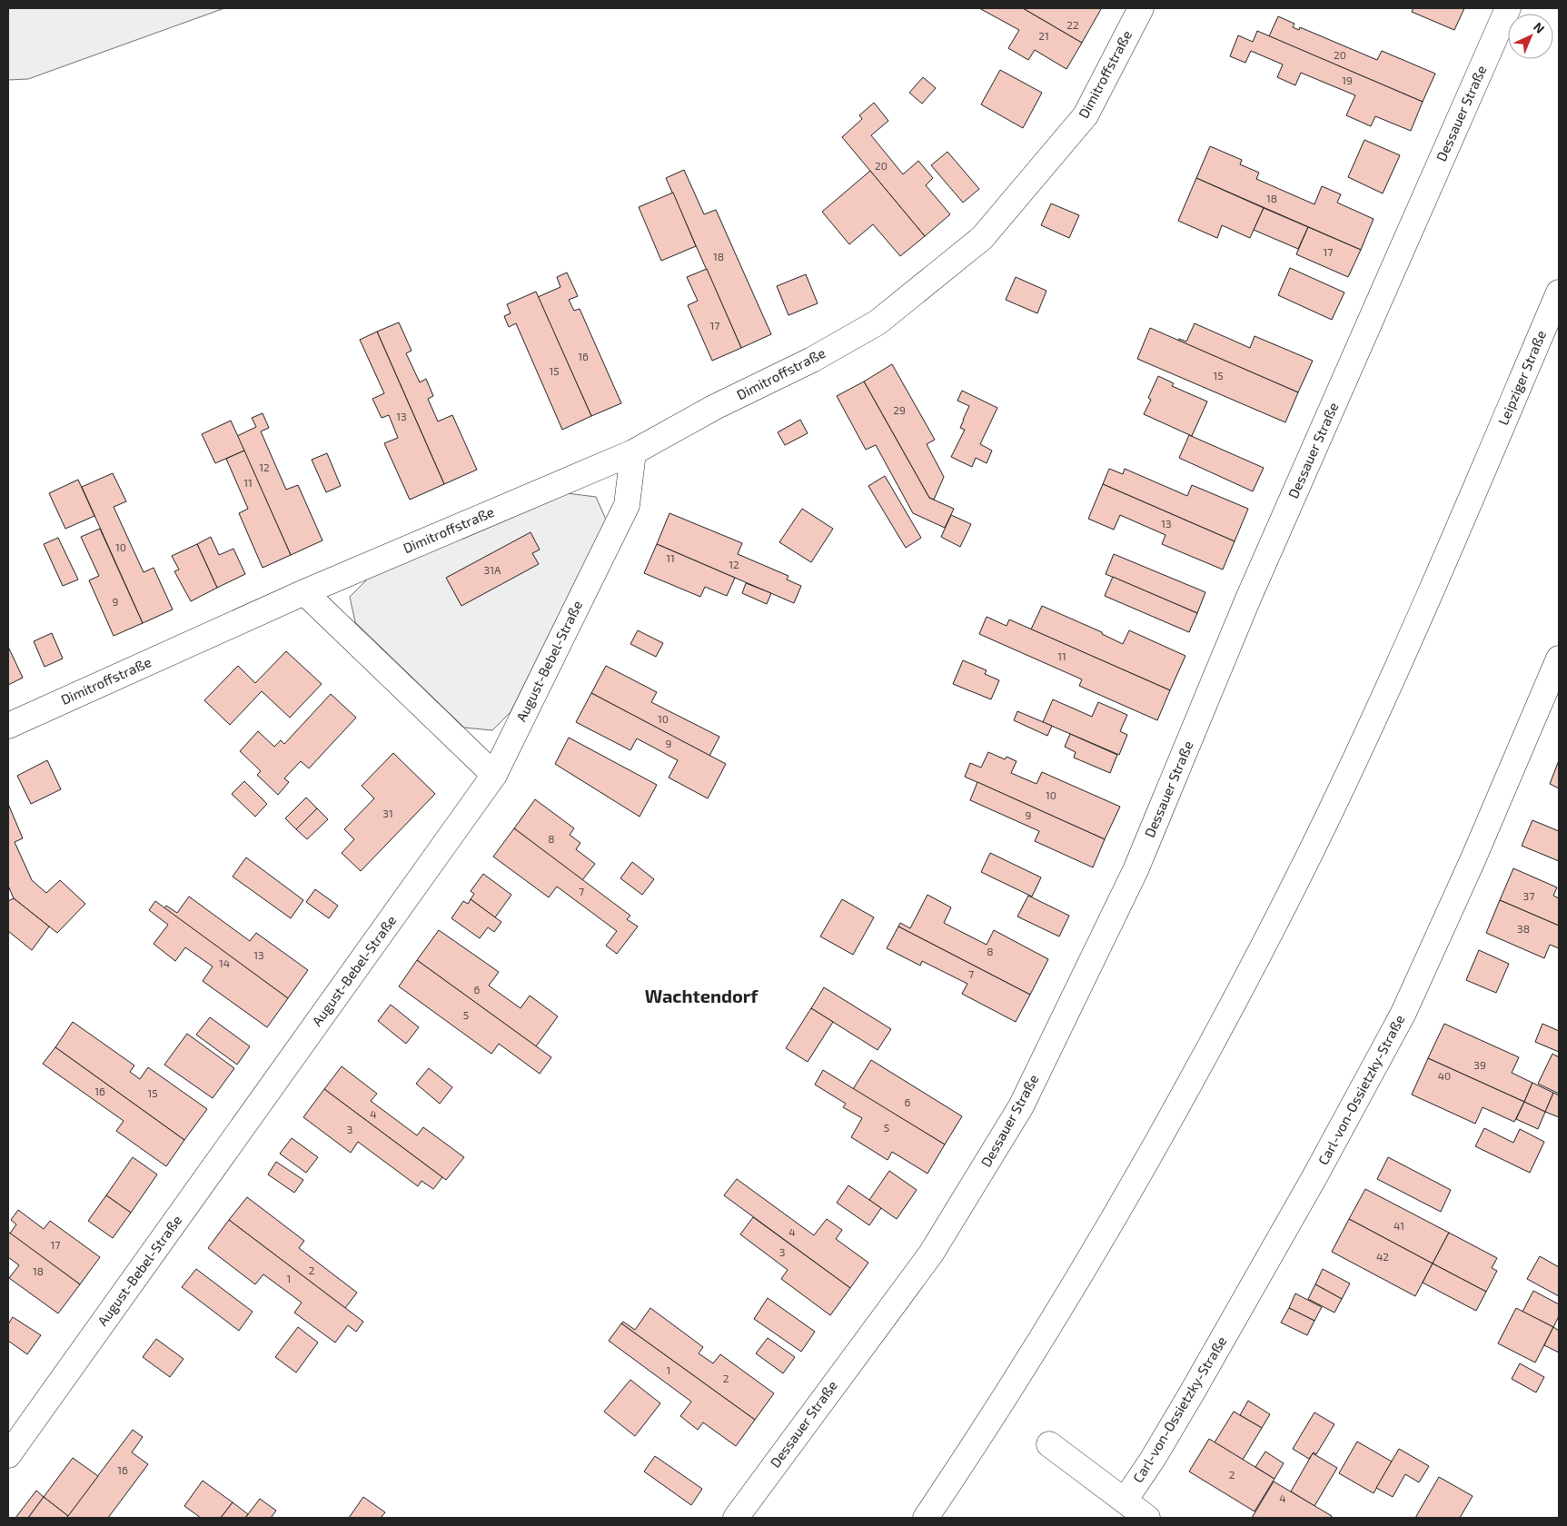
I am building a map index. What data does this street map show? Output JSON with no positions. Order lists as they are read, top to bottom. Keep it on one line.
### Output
{"streets":{"street":["Dimitroffstraße","Dessauer Straße","Leipziger Straße","August-Bebel-Straße","Carl-von-Ossietzky-Straße"]},"crossings":[["Dimitroffstraße","August-Bebel-Straße"]],"districts":["Wachtendorf"],"house_numbers":["22","21","20","19","20","18","17","18","17","16","15","15","29","13","12","11","13","10","11","12","31A","9","11","10","9","10","31","9","8","7","37","38","8","13","14","7","6","5","39","40","16","15","6","4","5","3","41","4","17","3","42","2","18","1","1","2","16","2","4"],"north":"top right"}
